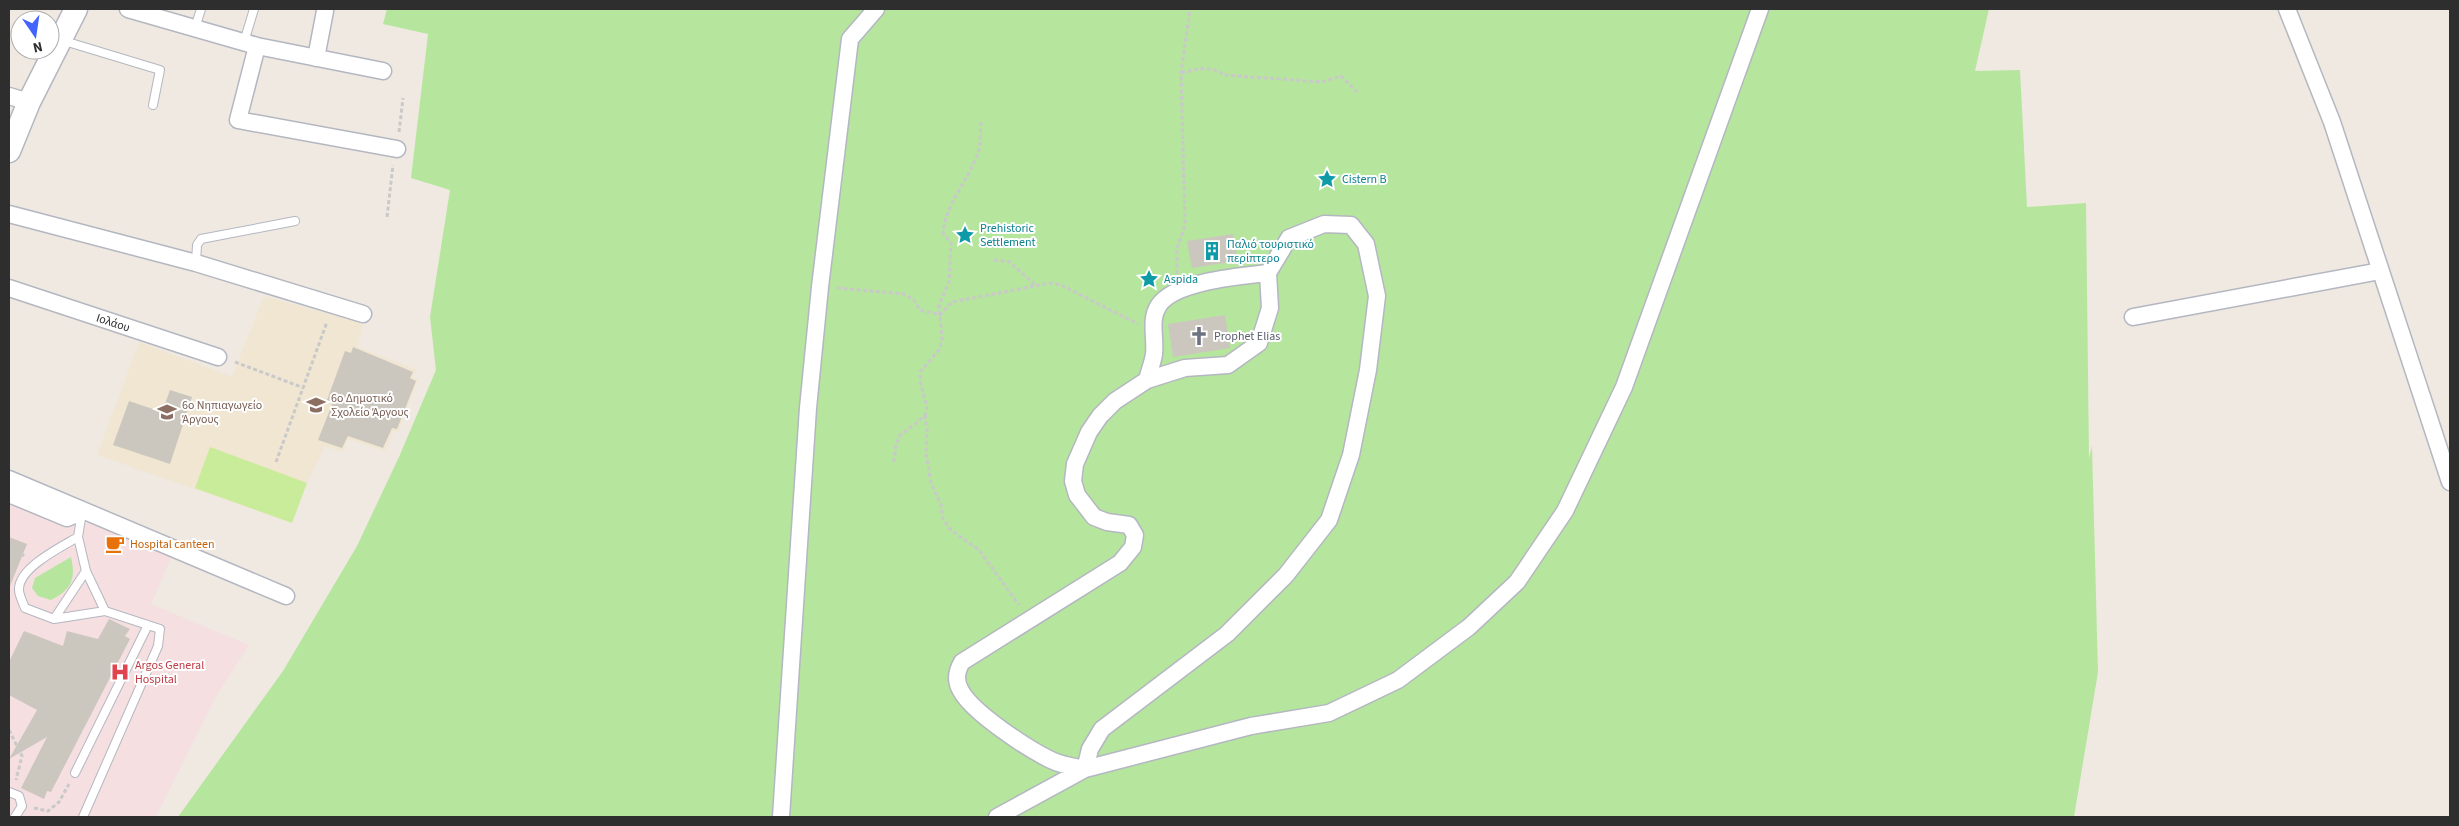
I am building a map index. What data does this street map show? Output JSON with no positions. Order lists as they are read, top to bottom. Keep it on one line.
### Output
{"streets":{"street":["Ιολάου"]},"places":{"place":["Cistern B","Prehistoric Settlement","Aspida"],"building":["Παλιό τουριστικό περίπτερο"],"church":["Prophet Elias"],"school or university":["6ο Δημοτικό Σχολείο Άργους","6ο Νηπιαγωγείο Άργους"],"cafe":["Hospital canteen"],"hospital":["Argos General Hospital"]},"north":"bottom"}
